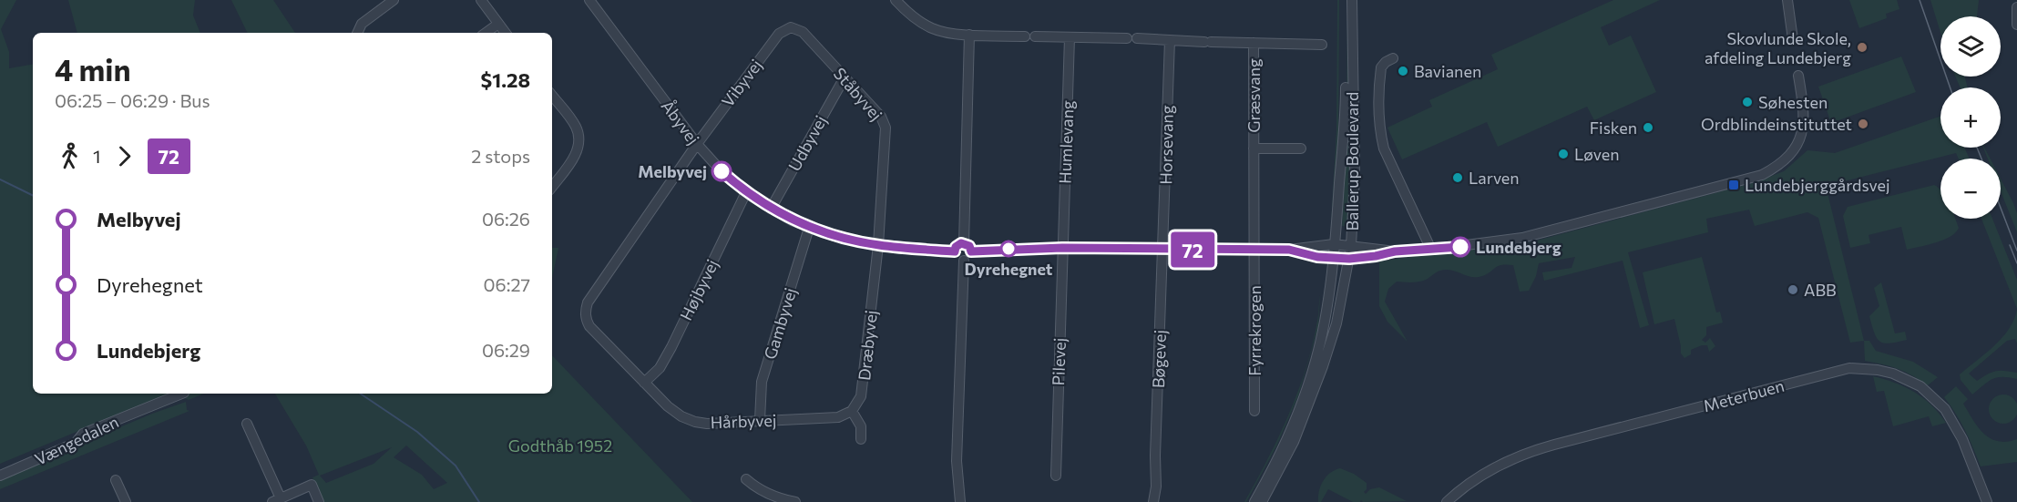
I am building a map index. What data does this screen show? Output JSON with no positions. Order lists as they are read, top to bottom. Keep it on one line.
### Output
{"streets":{"street":["Vibyvej","Ståbyvej","Græsvang","Åbyvej","Humlevang","Udbyvej","Horsevang","Ballerup Boulevard","Højbyvej","Gambyvej","Fyrrekrogen","Dræbyvej","Bøgevej","Pilevej","Meterbuen","Hårbyvej","Vængedalen"]},"crossings":[["Vibyvej","Ståbyvej"],["Vibyvej","Åbyvej"],["Vibyvej","Hårbyvej"],["Ståbyvej","Åbyvej"],["Ståbyvej","Udbyvej"],["Ståbyvej","Dræbyvej"],["Græsvang","Horsevang"],["Græsvang","Fyrrekrogen"],["Åbyvej","Udbyvej"],["Åbyvej","Højbyvej"],["Åbyvej","Gambyvej"],["Åbyvej","Dræbyvej"],["Åbyvej","Hårbyvej"],["Humlevang","Pilevej"],["Horsevang","Bøgevej"],["Højbyvej","Hårbyvej"],["Gambyvej","Hårbyvej"],["Dræbyvej","Hårbyvej"]],"parks":["Godthåb 1952"],"places":{"other":["Skovlunde Skole, afdeling Lundebjerg","Bavianen","Søhesten","Ordblindeinstituttet","Fisken","Løven","Melbyvej","Larven","Lundebjerg","Dyrehegnet","ABB"],"transit":["Lundebjerggårdsvej"]},"lines":["bus line 72"],"page":{"on_map":"72","map_buttons":["+","−"],"heading":["4 min","06:25 – 06:29 · Bus","$1.28"],"legs":["1","72","2 stops"],"list":[{"name":"Melbyvej","value":"06:26"},{"name":"Dyrehegnet","value":"06:27"},{"name":"Lundebjerg","value":"06:29"}]}}
